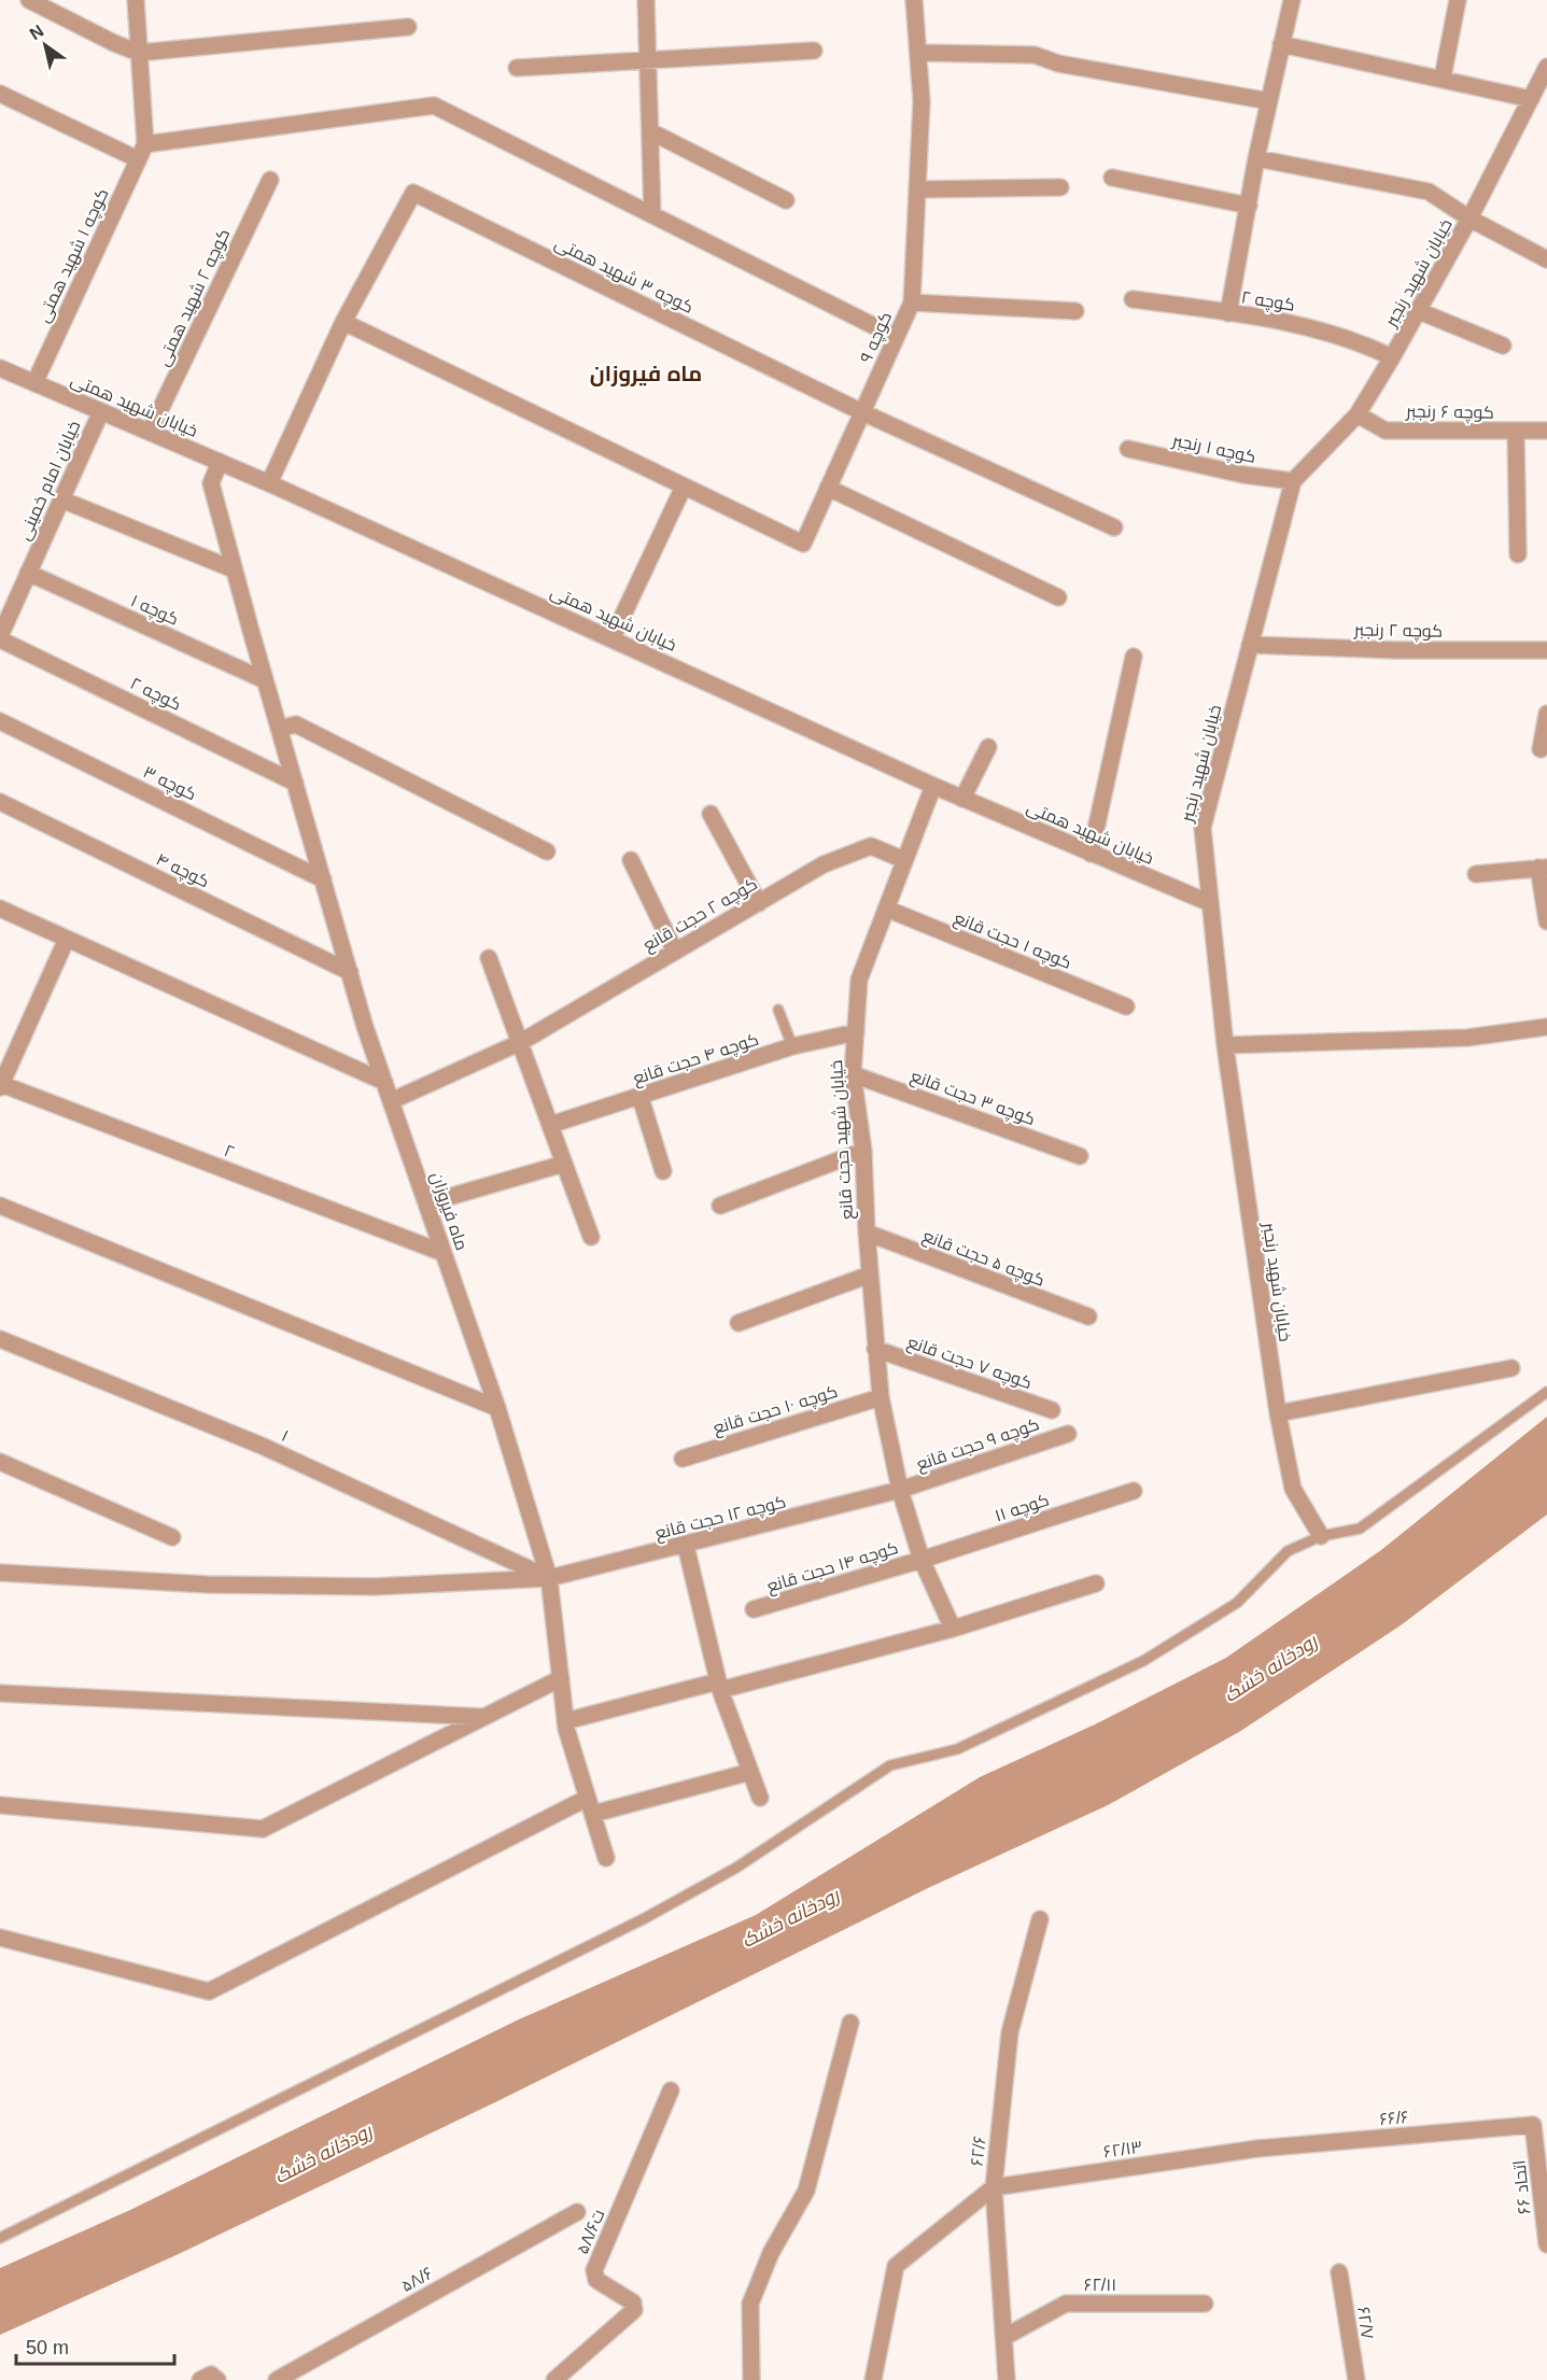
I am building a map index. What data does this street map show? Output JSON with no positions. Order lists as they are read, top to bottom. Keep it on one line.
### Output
{"streets":{"street":["کوچه ۱ شهید همتی","خیابان شهید رنجبر","کوچه ۳ شهید همتی","کوچه ۲ شهید همتی","کوچه ۲","کوچه ۹","خیابان شهید همتی","کوچه ۶ رنجبر","کوچه ۱ رنجبر","خیابان امام خمینی","کوچه ۱","کوچه ۲ رنجبر","کوچه ۳","کوچه ۴","کوچه ۲ حجت قانع","کوچه ۱ حجت قانع","کوچه ۴ حجت قانع","کوچه ۳ حجت قانع","خیابان شهید حجت قانع","۲","ماه فیروزان","کوچه ۵ حجت قانع","کوچه ۷ حجت قانع","کوچه ۱۰ حجت قانع","۱","کوچه ۹ حجت قانع","کوچه ۱۱","کوچه ۱۲ حجت قانع","کوچه ۱۴ حجت قانع","۶۶/۶","۶۲/۱۳","۶۲/۶","اتحاد ۶۶","۵۸/۶ت","۵۸/۶","۶۲/۱۱","۶۲/۷"]},"crossings":[["کوچه ۱ شهید همتی","خیابان شهید همتی"],["خیابان شهید رنجبر","کوچه ۲"],["خیابان شهید رنجبر","خیابان شهید همتی"],["خیابان شهید رنجبر","کوچه ۶ رنجبر"],["خیابان شهید رنجبر","کوچه ۱ رنجبر"],["خیابان شهید رنجبر","کوچه ۲ رنجبر"],["کوچه ۳ شهید همتی","کوچه ۹"],["کوچه ۳ شهید همتی","خیابان شهید همتی"],["کوچه ۲ شهید همتی","خیابان شهید همتی"],["کوچه ۲","خیابان امام خمینی"],["کوچه ۲","ماه فیروزان"],["خیابان شهید همتی","خیابان امام خمینی"],["خیابان شهید همتی","خیابان شهید حجت قانع"],["خیابان شهید همتی","ماه فیروزان"],["خیابان امام خمینی","کوچه ۱"],["کوچه ۱","ماه فیروزان"],["کوچه ۳","ماه فیروزان"],["کوچه ۴","ماه فیروزان"],["کوچه ۲ حجت قانع","خیابان شهید حجت قانع"],["کوچه ۲ حجت قانع","ماه فیروزان"],["کوچه ۱ حجت قانع","خیابان شهید حجت قانع"],["کوچه ۴ حجت قانع","خیابان شهید حجت قانع"],["کوچه ۳ حجت قانع","خیابان شهید حجت قانع"],["خیابان شهید حجت قانع","کوچه ۵ حجت قانع"],["خیابان شهید حجت قانع","کوچه ۷ حجت قانع"],["خیابان شهید حجت قانع","کوچه ۱۰ حجت قانع"],["خیابان شهید حجت قانع","کوچه ۹ حجت قانع"],["خیابان شهید حجت قانع","کوچه ۱۱"],["خیابان شهید حجت قانع","کوچه ۱۲ حجت قانع"],["خیابان شهید حجت قانع","کوچه ۱۴ حجت قانع"],["۲","ماه فیروزان"],["ماه فیروزان","۱"],["ماه فیروزان","کوچه ۱۲ حجت قانع"],["۱","کوچه ۱۲ حجت قانع"],["کوچه ۹ حجت قانع","کوچه ۱۲ حجت قانع"],["کوچه ۱۱","کوچه ۱۴ حجت قانع"],["۶۶/۶","۶۲/۱۳"],["۶۶/۶","اتحاد ۶۶"],["۶۲/۱۳","۶۲/۶"]],"districts":["ماه فیروزان"],"water":["رودخانه خشک"],"scale_bar":"50 m","north":"top left"}
